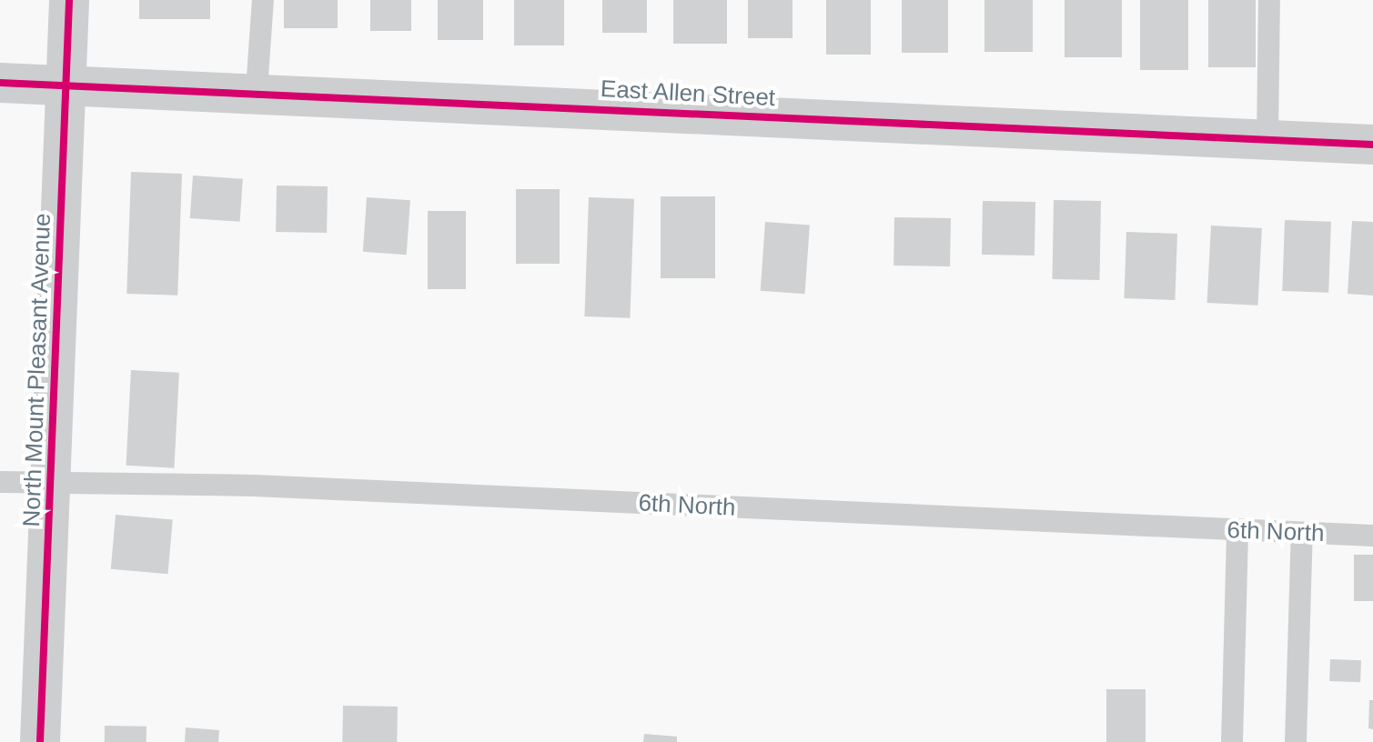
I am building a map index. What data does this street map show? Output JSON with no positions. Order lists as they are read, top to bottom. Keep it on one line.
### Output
{"streets":{"street":["East Allen Street","North Mount Pleasant Avenue"],"lane":["6th North"]},"crossings":[["East Allen Street","North Mount Pleasant Avenue"],["North Mount Pleasant Avenue","6th North"]]}
